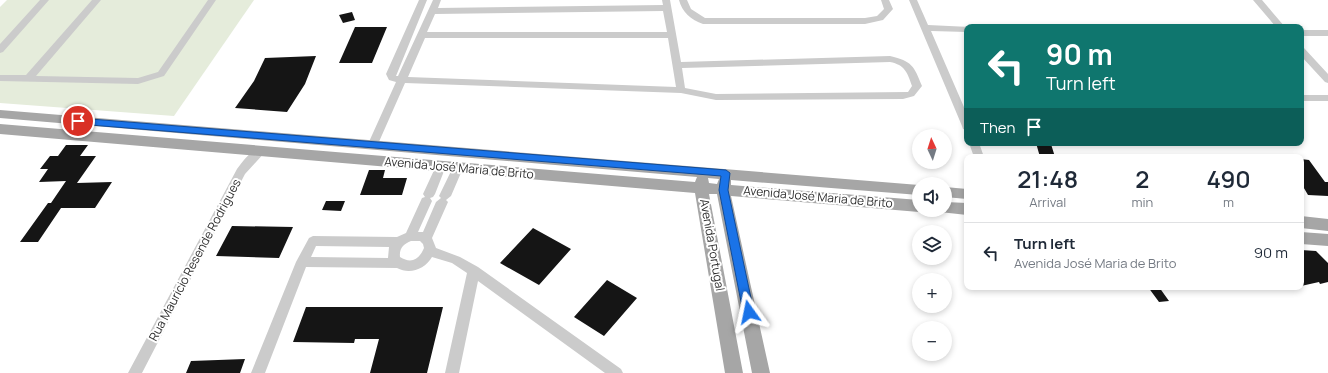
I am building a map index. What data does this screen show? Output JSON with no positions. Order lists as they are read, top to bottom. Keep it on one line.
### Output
{"streets":{"main road":["Avenida José Maria de Brito","Avenida Portugal"],"street":["Rua Mauricio Resende Rodrigues"]},"crossings":[["Avenida José Maria de Brito","Avenida Portugal"],["Avenida José Maria de Brito","Rua Mauricio Resende Rodrigues"]],"north":"top","page":{"turn":["90 m","Turn left"],"then":"Then","map_buttons":["+","−"],"eta":["21:48","Arrival","2","min","490","m"],"list":[{"name":"Turn left","note":"Avenida José Maria de Brito","value":"90 m"}]}}
